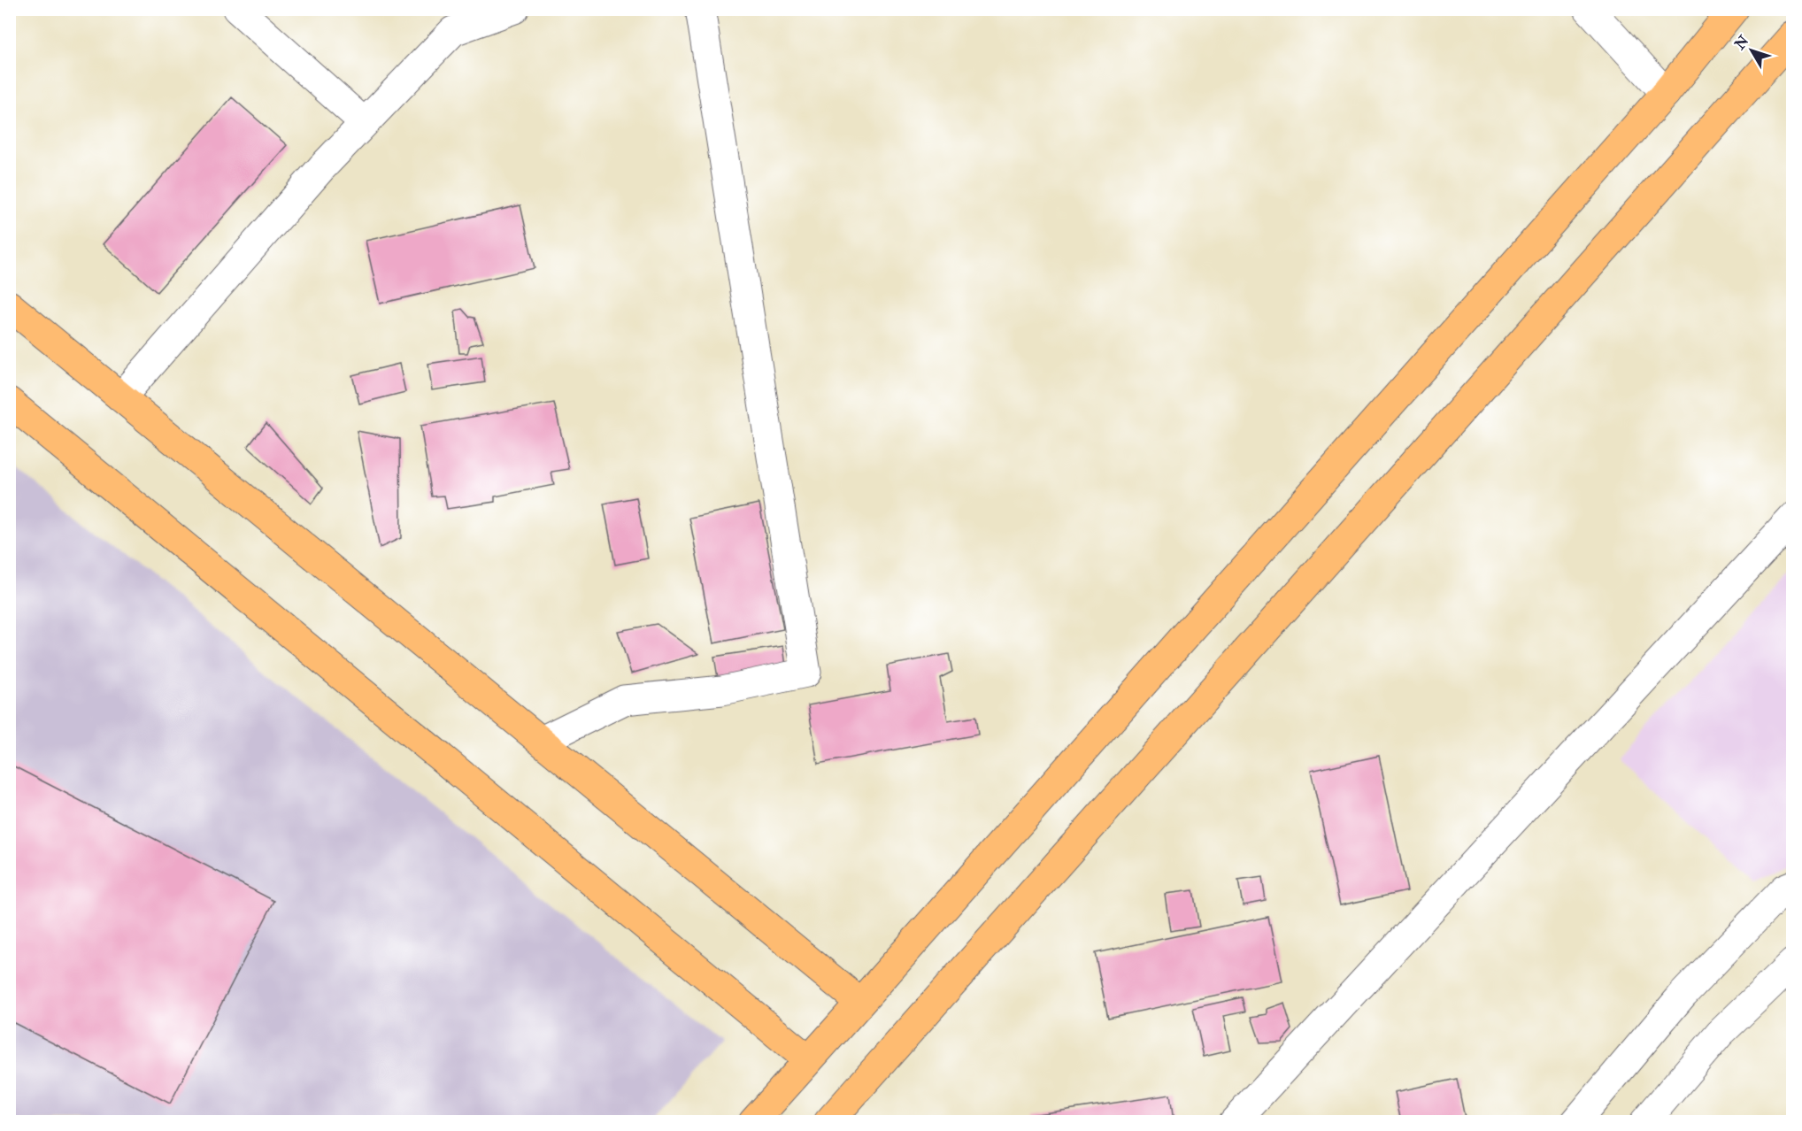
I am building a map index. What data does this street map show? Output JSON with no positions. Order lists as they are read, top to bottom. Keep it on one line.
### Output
{"north":"top left"}
